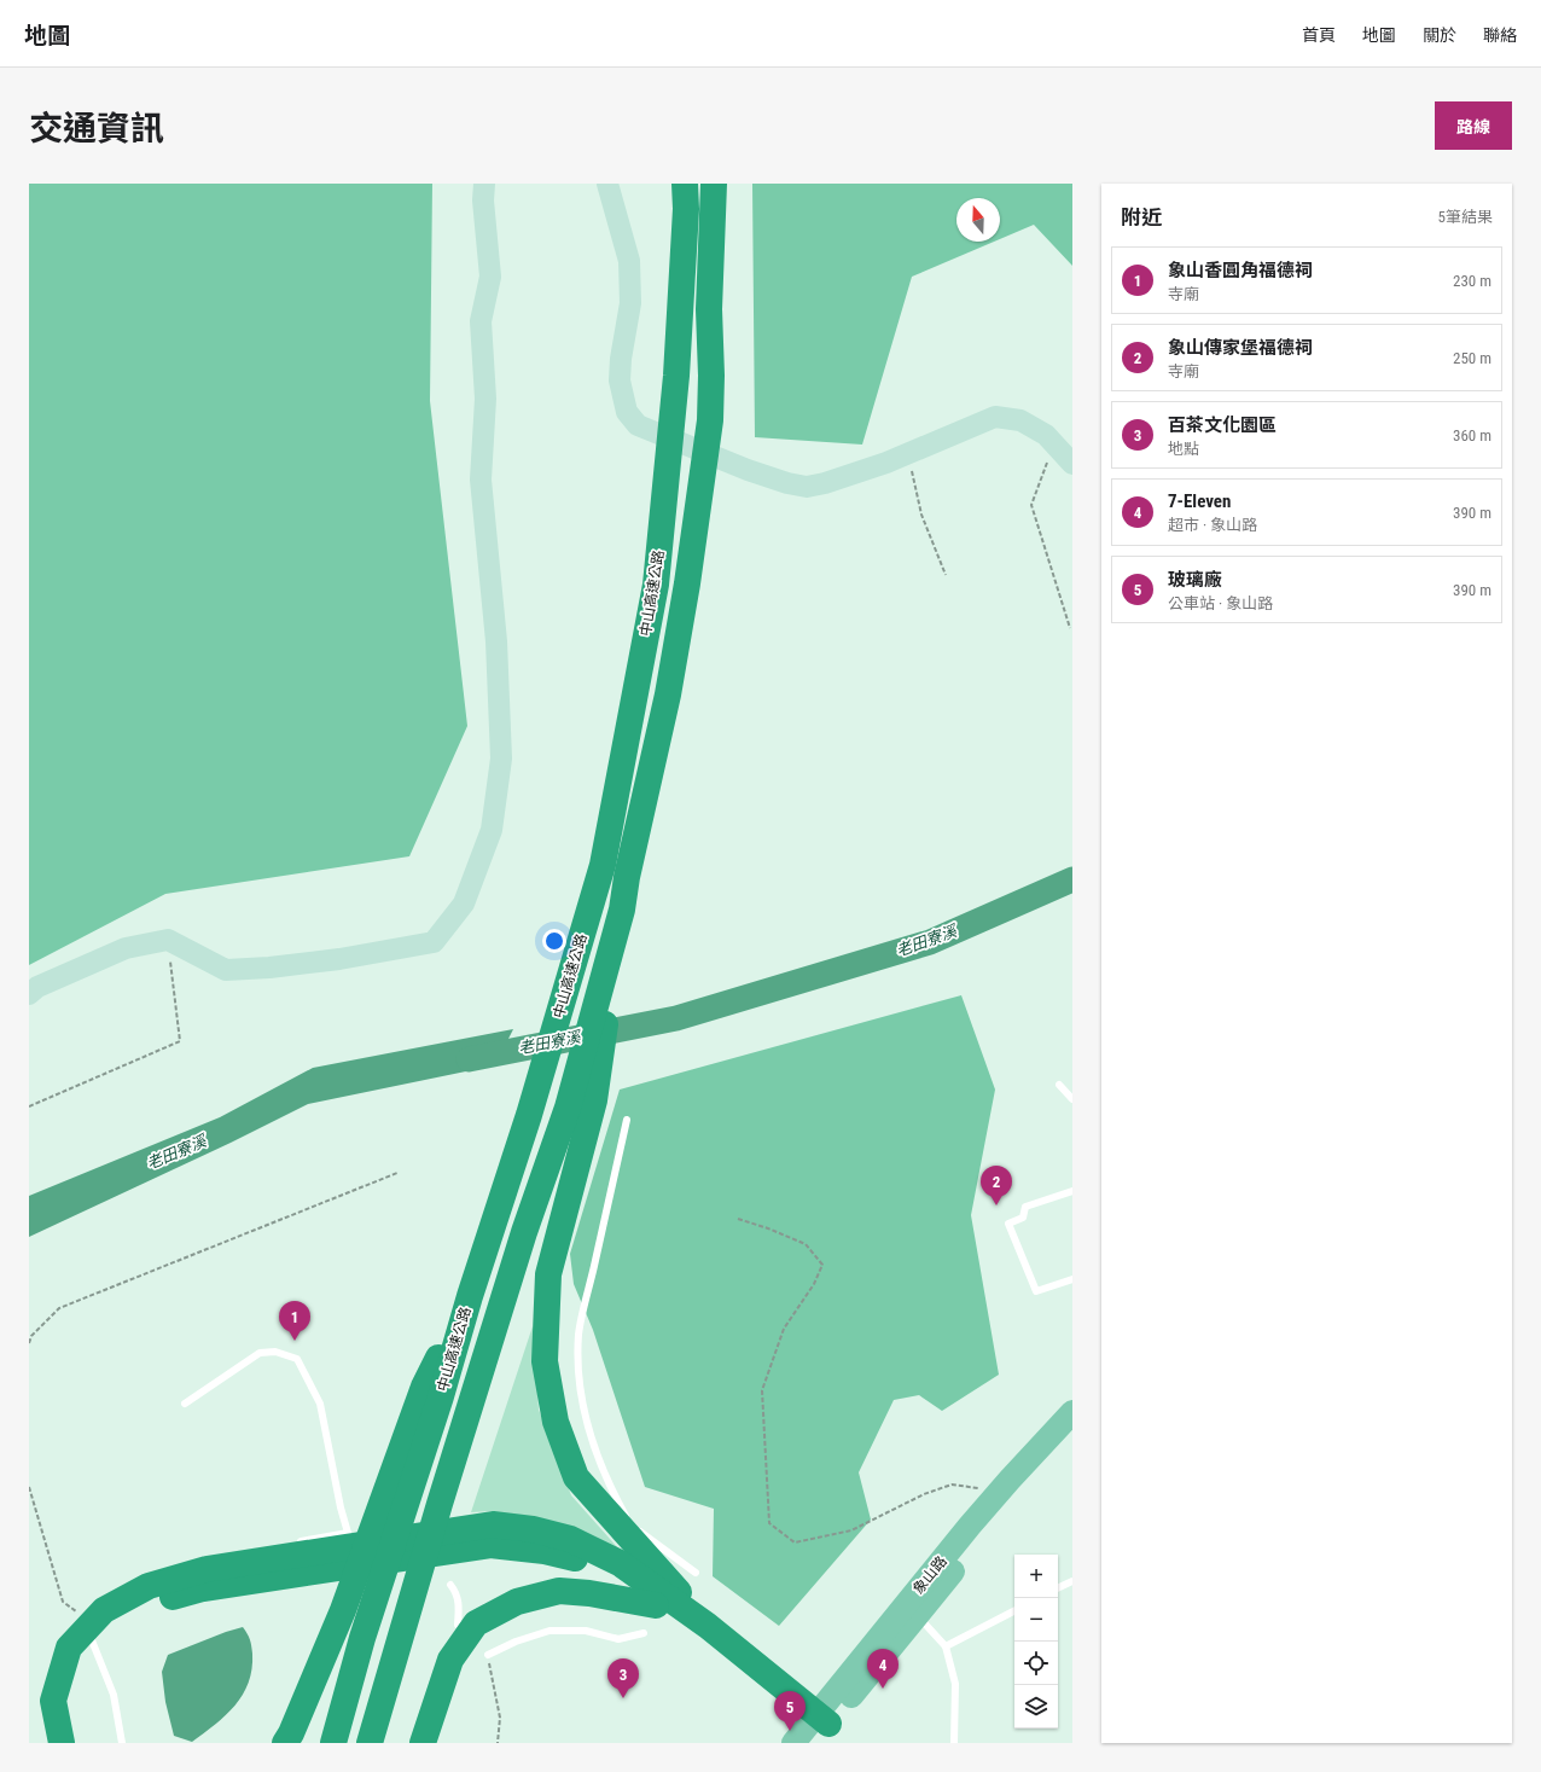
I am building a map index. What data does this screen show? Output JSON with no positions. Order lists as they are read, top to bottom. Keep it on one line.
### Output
{"streets":{"highway":["中山高速公路"],"main road":["象山路"]},"water":["老田寮溪"],"north":"top","page":{"header":"地圖","nav":["首頁","地圖","關於","聯絡"],"title":"交通資訊","buttons":"路線","heading":["附近","5筆結果"],"list":[{"mark":"1","name":"象山香圓角福德祠","note":"寺廟","value":"230 m"},{"mark":"2","name":"象山傳家堡福德祠","note":"寺廟","value":"250 m"},{"mark":"3","name":"百茶文化園區","note":"地點","value":"360 m"},{"mark":"4","name":"7-Eleven","note":"超市 · 象山路","value":"390 m"},{"mark":"5","name":"玻璃廠","note":"公車站 · 象山路","value":"390 m"}],"pins":["2","1","4","3","5"],"map_buttons":["+","−"]}}
